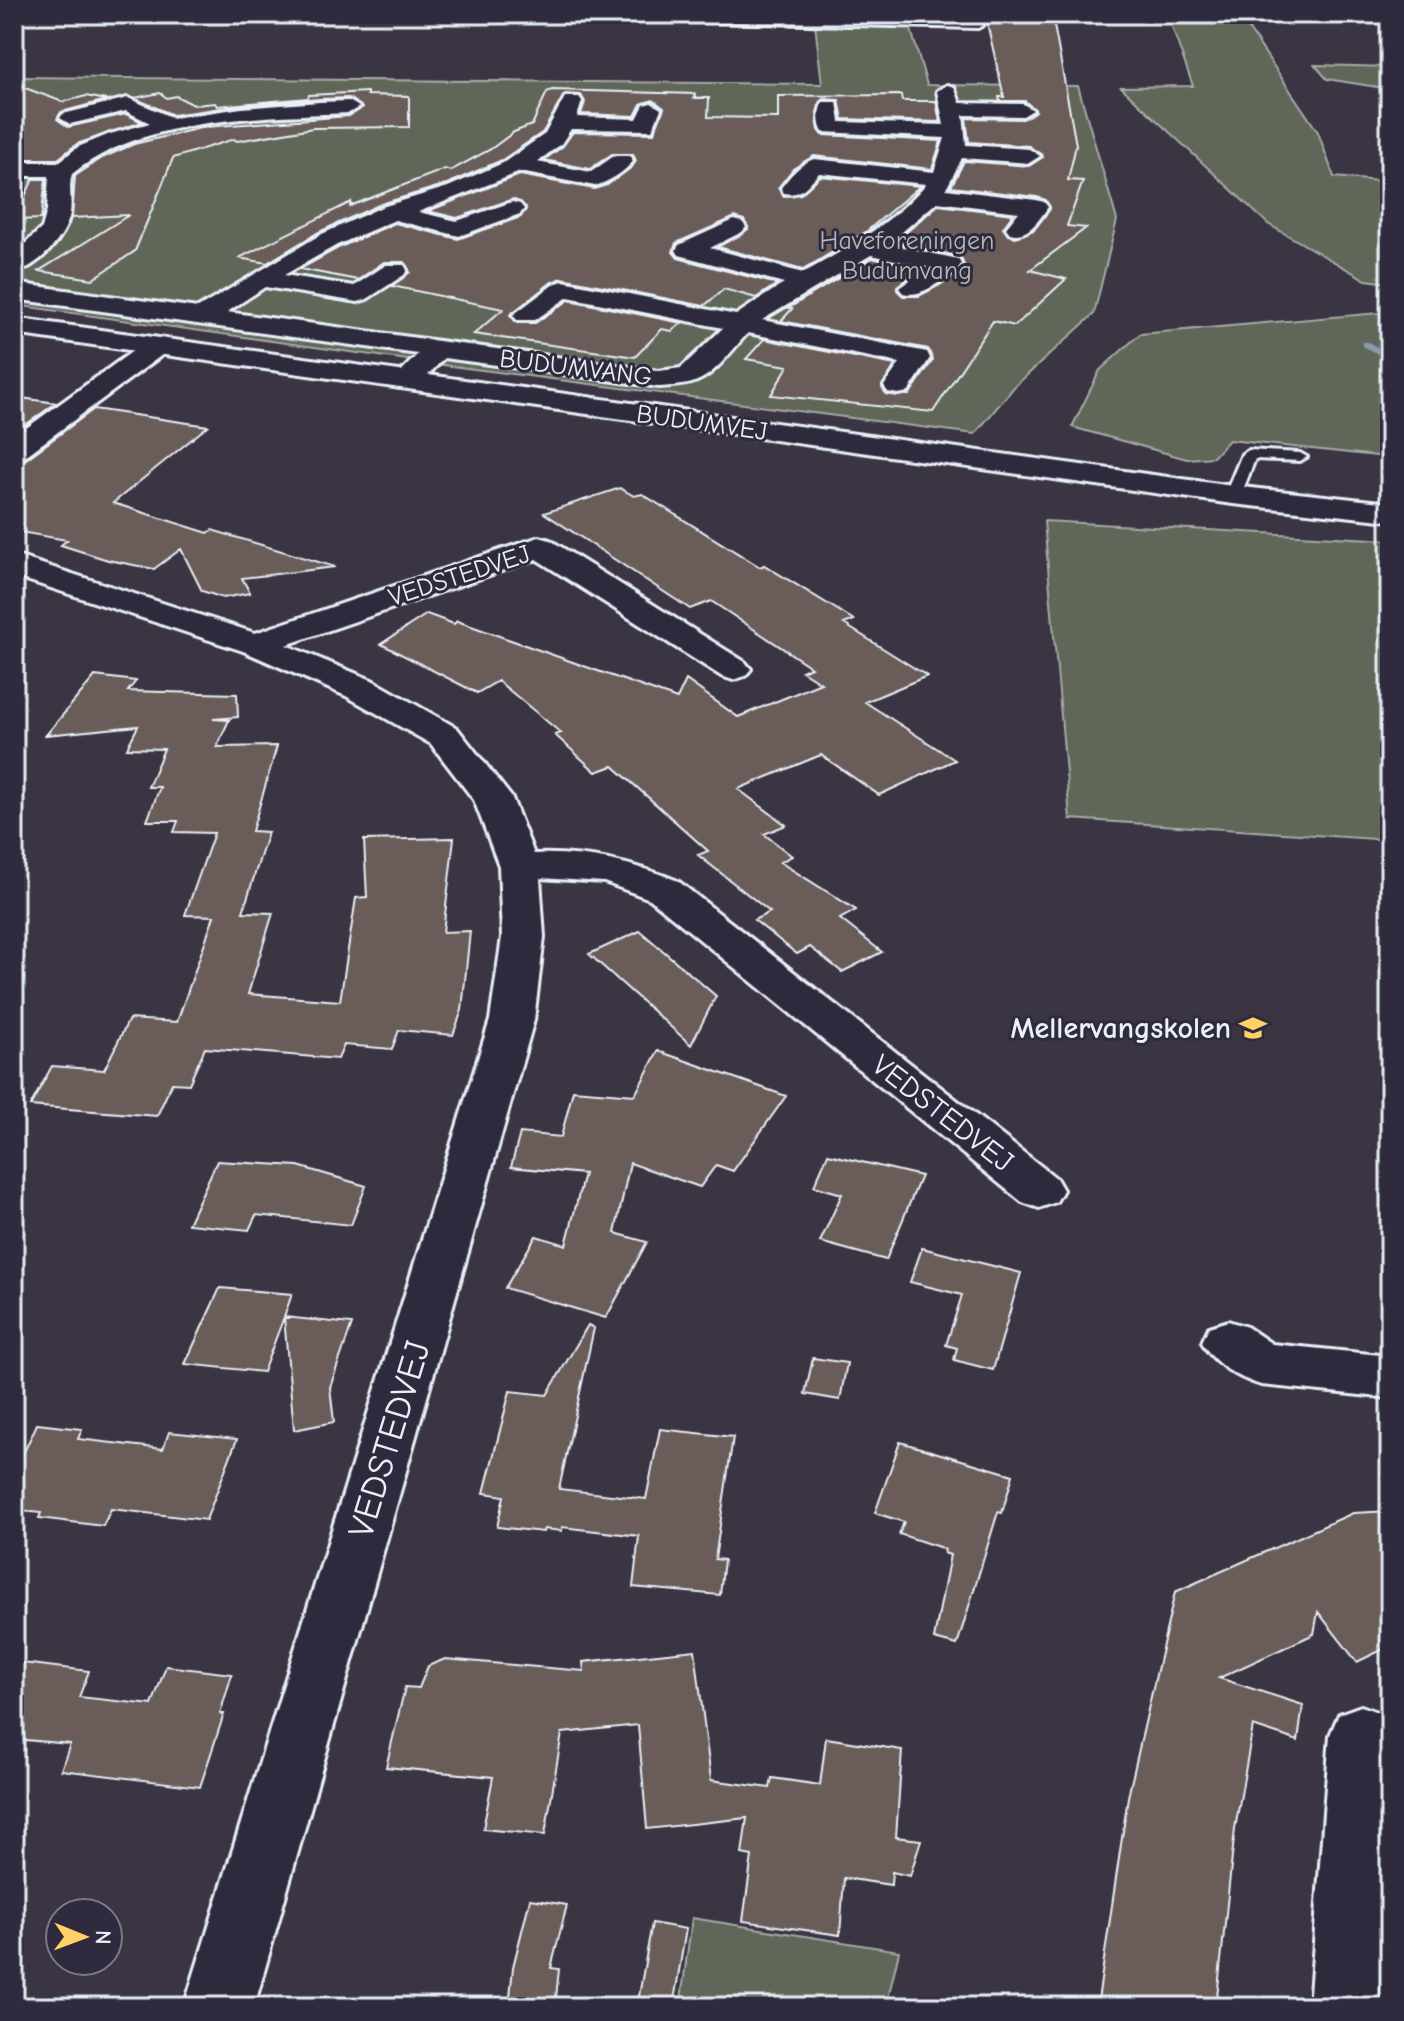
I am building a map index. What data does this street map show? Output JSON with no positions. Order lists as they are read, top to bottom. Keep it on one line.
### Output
{"streets":{"street":["BUDUMVANG","BUDUMVEJ","VEDSTEDVEJ"]},"parks":["Haveforeningen Budumvang"],"places":{"school or university":["Mellervangskolen"]},"north":"right"}
